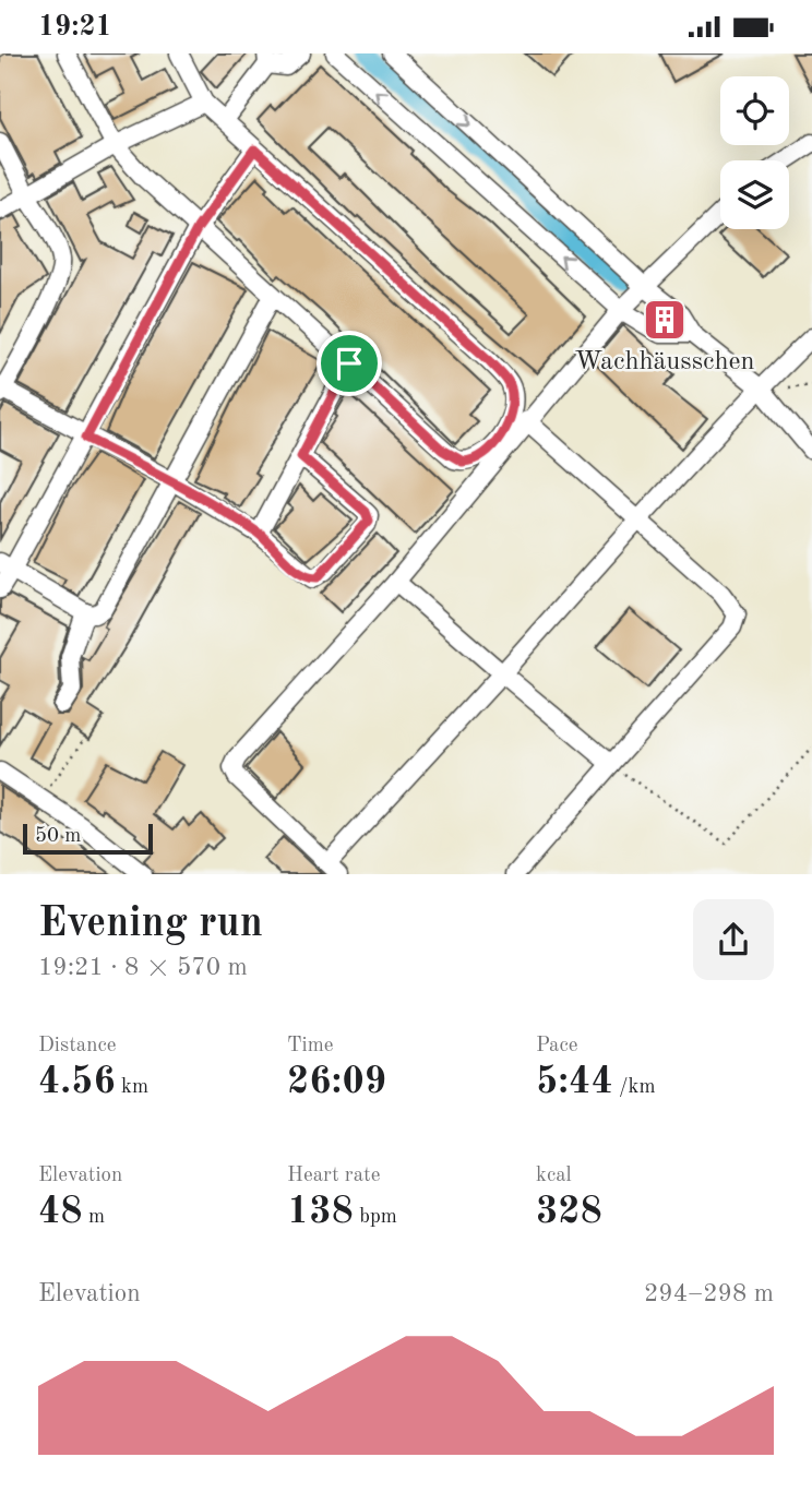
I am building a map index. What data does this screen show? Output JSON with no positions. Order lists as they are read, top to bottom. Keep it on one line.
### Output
{"places":{"building":["Wachhäusschen"]},"scale_bar":"50 m","page":{"status":"19:21","scale":"50 m","heading":["Evening run","19:21 · 8 × 570 m"],"stats":[["Distance","4.56 km"],["Time","26:09"],["Pace","5:44 /km"],["Elevation","48 m"],["Heart rate","138 bpm"],["kcal","328"]],"chart":["Elevation","294–298 m"]}}
